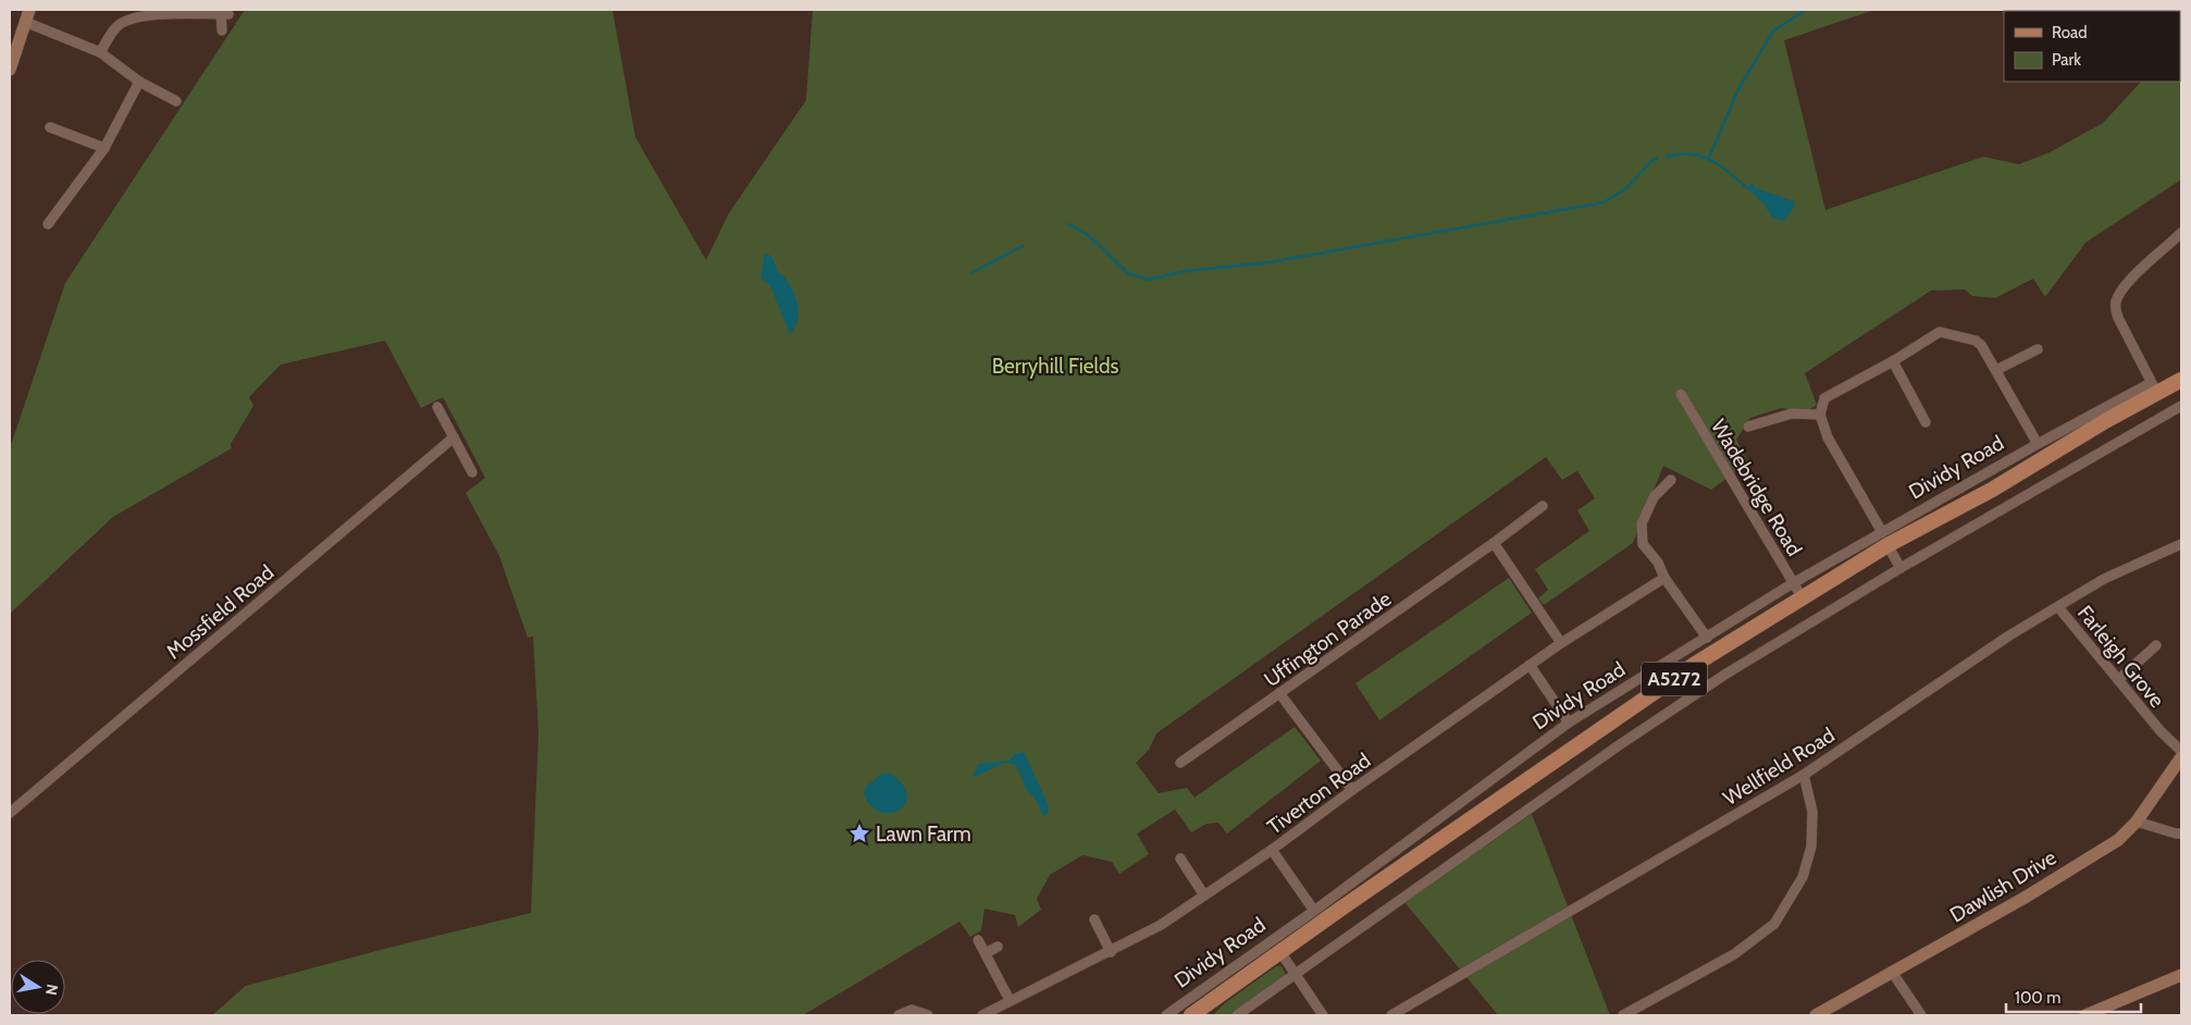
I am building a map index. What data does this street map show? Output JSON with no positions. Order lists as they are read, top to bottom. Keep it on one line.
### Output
{"streets":{"main road":["Dividy Road","A5272"],"street":["Wadebridge Road","Mossfield Road","Uffington Parade","Farleigh Grove","Wellfield Road","Tiverton Road","Dawlish Drive"]},"crossings":[["Dividy Road","Wadebridge Road"],["Farleigh Grove","Wellfield Road"]],"parks":["Berryhill Fields"],"places":{"place":["Lawn Farm"]},"legend":["Road","Park"],"scale_bar":"100 m","north":"right"}
